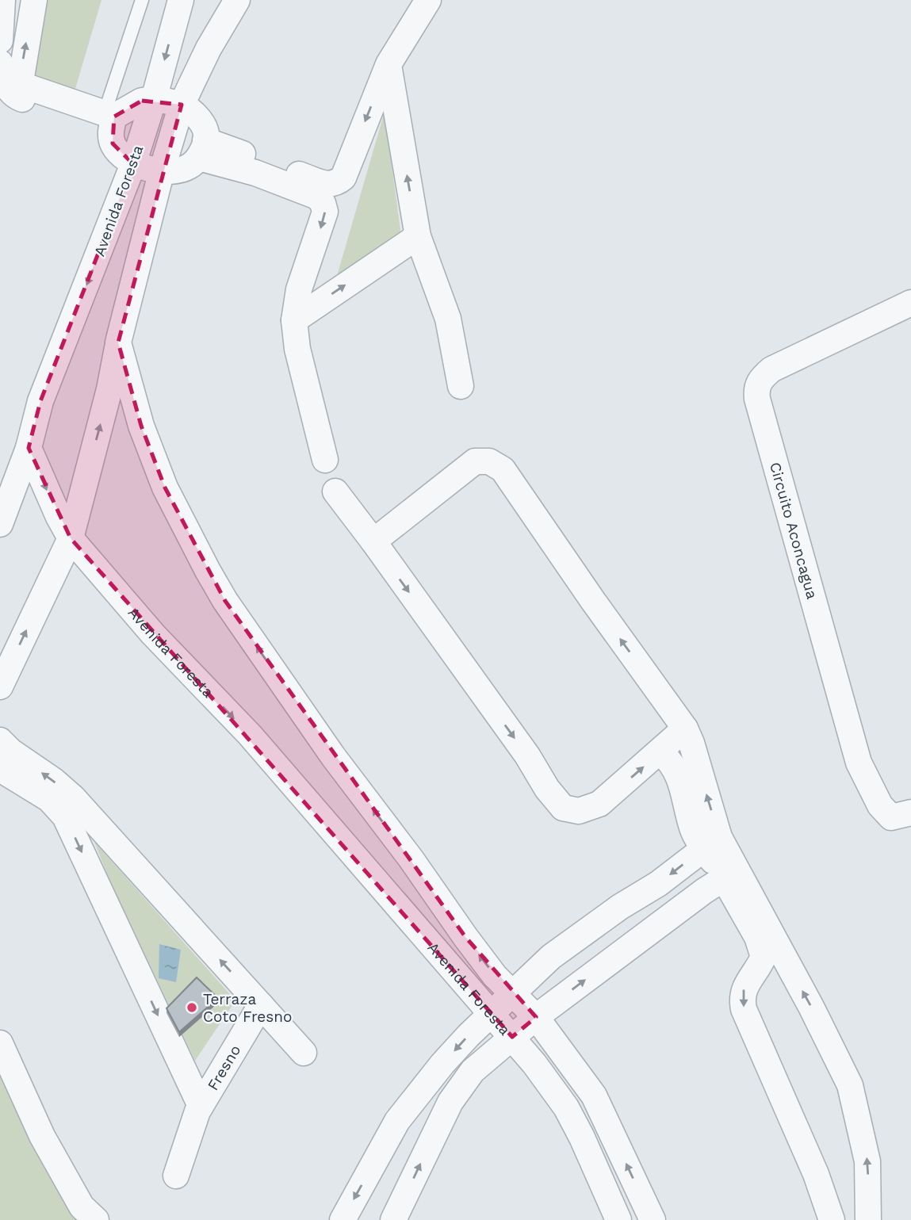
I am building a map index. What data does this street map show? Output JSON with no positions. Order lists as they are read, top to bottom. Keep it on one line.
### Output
{"streets":{"street":["Avenida Foresta","Circuito Aconcagua","Fresno"]},"places":["Terraza Coto Fresno"]}
